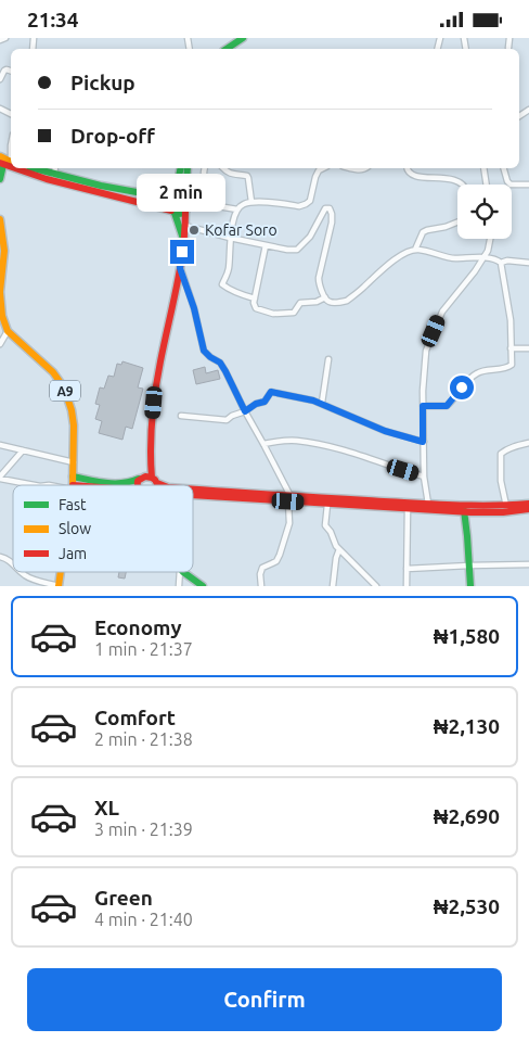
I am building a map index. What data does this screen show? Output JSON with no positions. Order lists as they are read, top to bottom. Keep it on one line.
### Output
{"streets":{"main road":["A9"]},"places":["Kofar Soro"],"legend":["Fast","Slow","Jam"],"page":{"status":"21:34","banner":["Pickup","Drop-off"],"bubble":"2 min","list":[{"name":"Economy","note":"1 min · 21:37","value":"₦1,580"},{"name":"Comfort","note":"2 min · 21:38","value":"₦2,130"},{"name":"XL","note":"3 min · 21:39","value":"₦2,690"},{"name":"Green","note":"4 min · 21:40","value":"₦2,530"}],"buttons":"Confirm"}}
